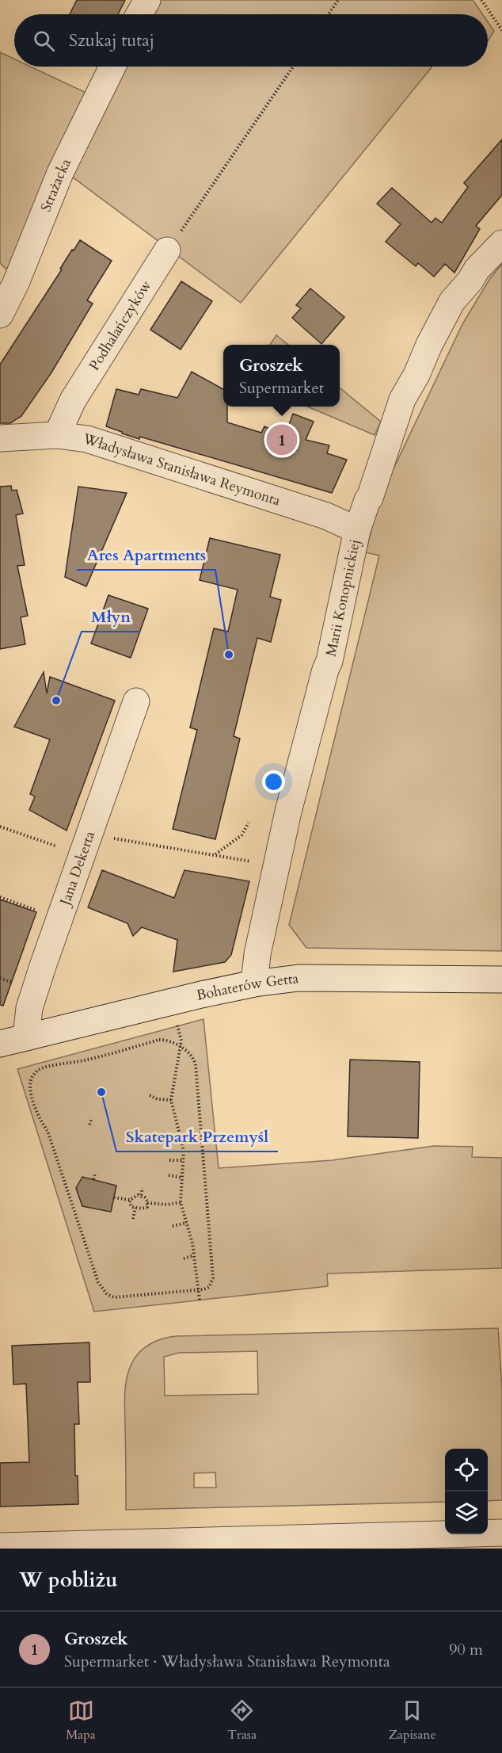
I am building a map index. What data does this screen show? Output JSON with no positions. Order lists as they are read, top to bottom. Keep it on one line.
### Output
{"streets":{"street":["Strażacka","Podhalańczyków","Władysława Stanisława Reymonta","Marii Konopnickiej","Jana Dekerta","Bohaterów Getta"]},"crossings":[["Podhalańczyków","Władysława Stanisława Reymonta"],["Władysława Stanisława Reymonta","Marii Konopnickiej"],["Marii Konopnickiej","Bohaterów Getta"],["Jana Dekerta","Bohaterów Getta"]],"places":["Ares Apartments","Młyn","Skatepark Przemyśl"],"page":{"search":"Szukaj tutaj","popup":["Groszek","Supermarket"],"pins":"1","heading":"W pobliżu","list":[{"mark":"1","name":"Groszek","note":"Supermarket · Władysława Stanisława Reymonta","value":"90 m"}],"nav":["Mapa","Trasa","Zapisane"]}}
